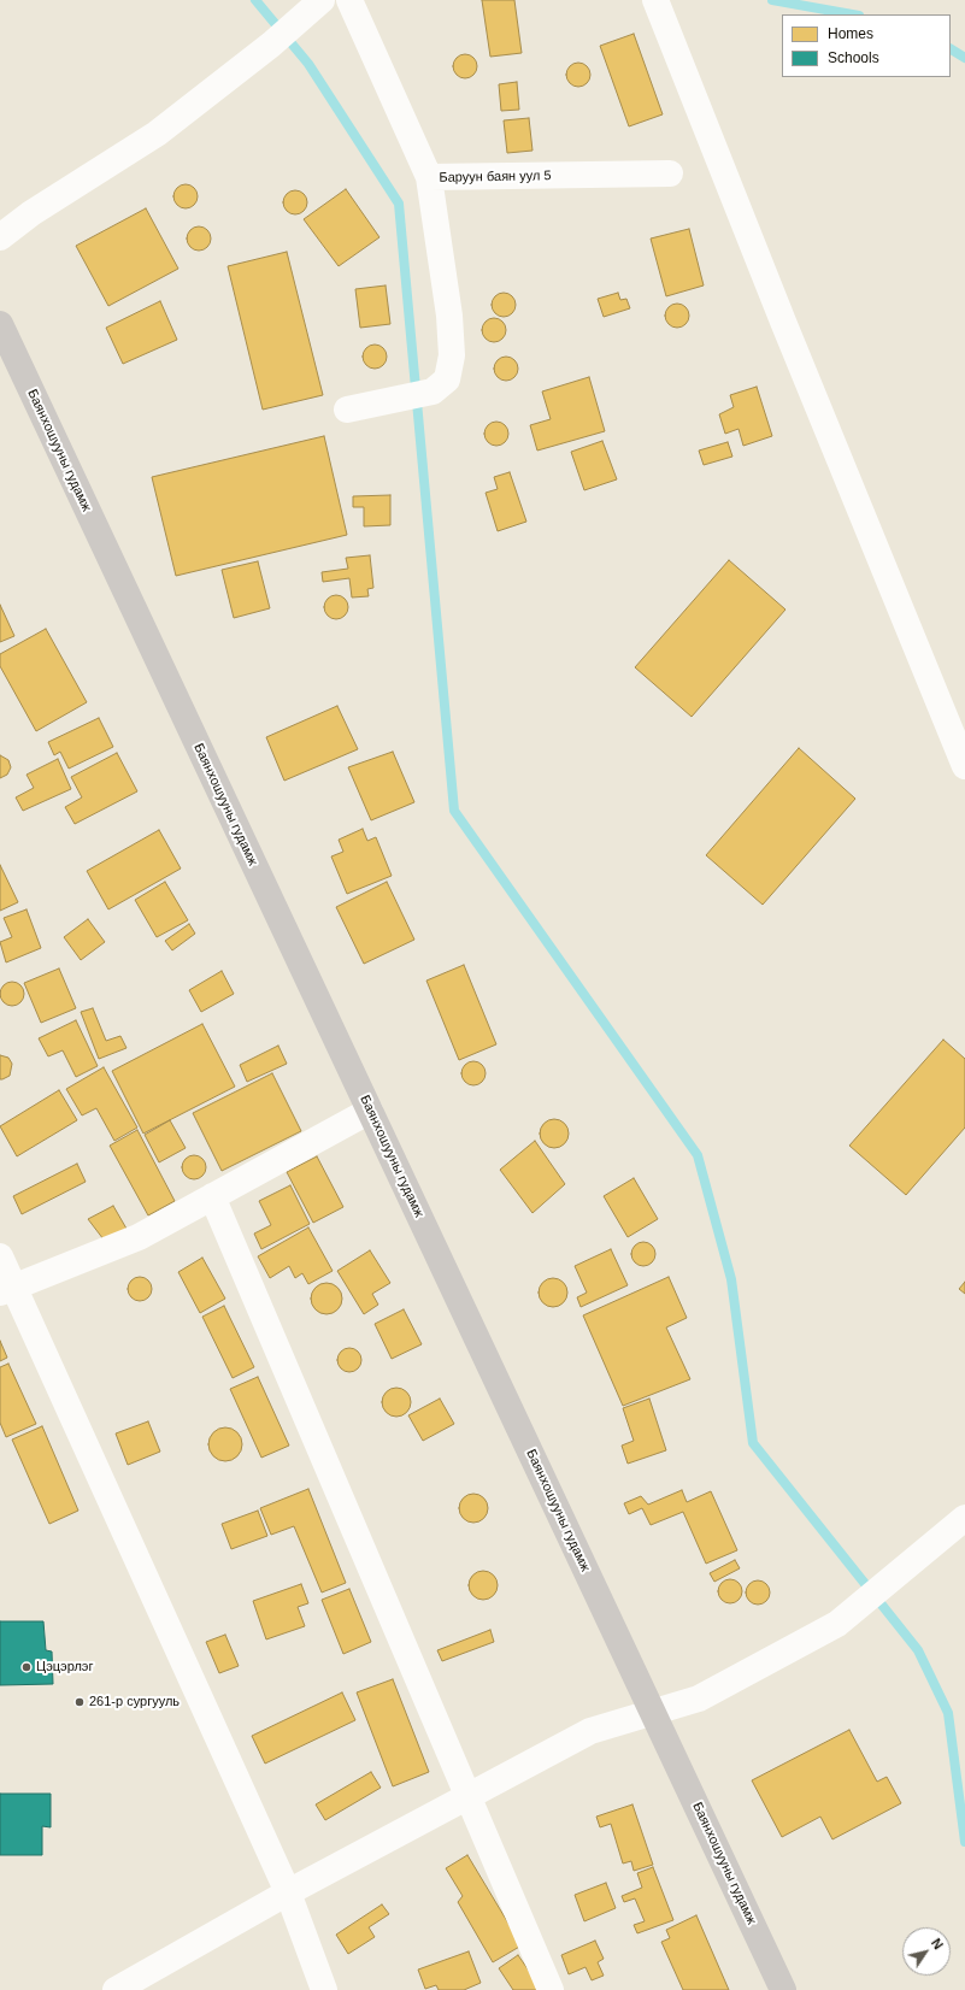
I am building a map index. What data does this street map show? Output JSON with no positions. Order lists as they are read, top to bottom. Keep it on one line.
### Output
{"streets":{"main road":["Баянхошууны гудамж"],"street":["Баруун баян уул 5"]},"places":["Цэцэрлэг","261-р сургууль"],"legend":["Homes","Schools"],"north":"top right"}
